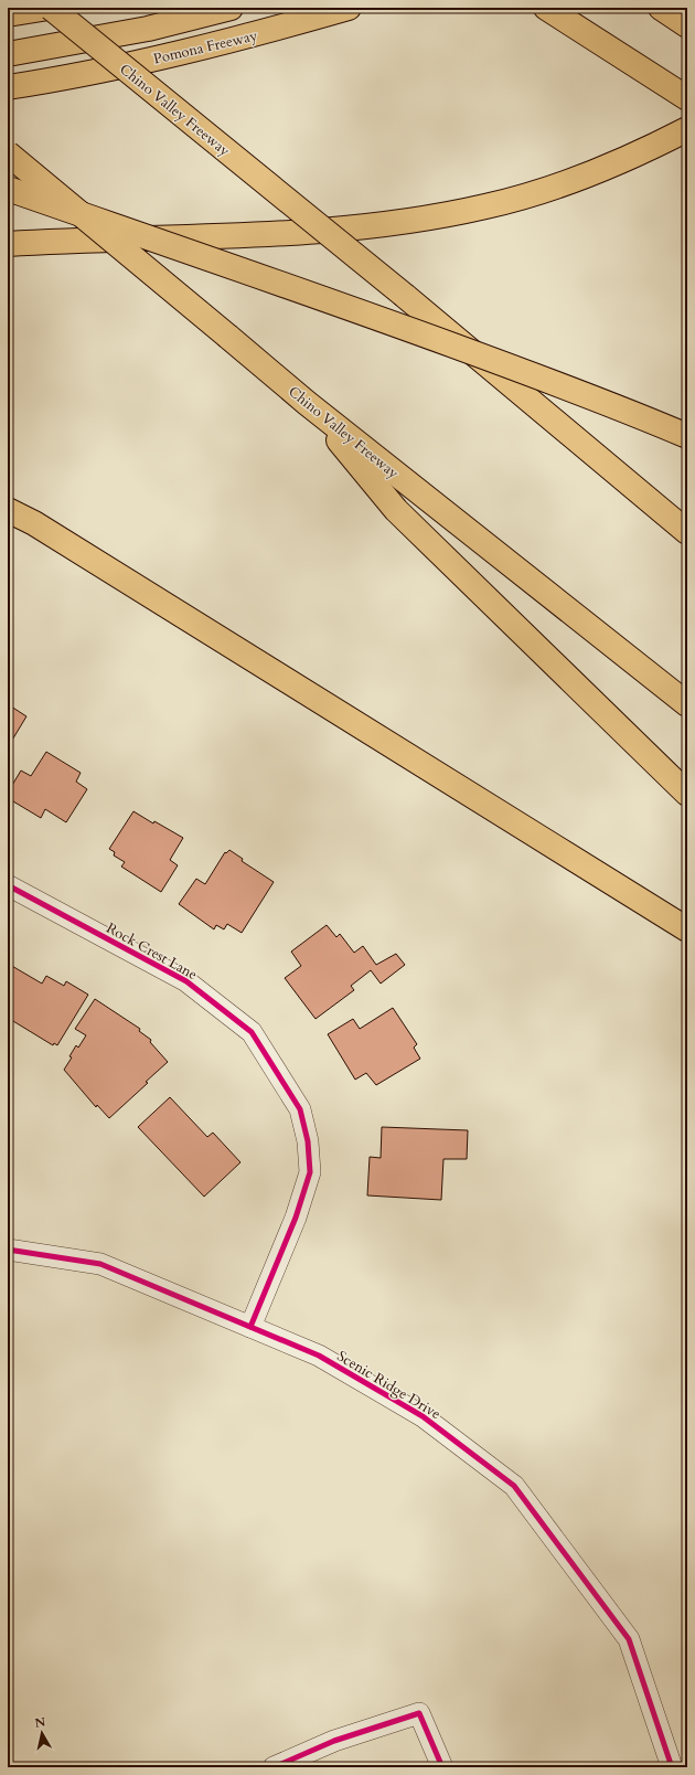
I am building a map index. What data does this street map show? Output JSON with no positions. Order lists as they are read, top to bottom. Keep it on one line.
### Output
{"streets":{"main road":["Pomona Freeway","Chino Valley Freeway"],"street":["Rock Crest Lane","Scenic Ridge Drive"]},"crossings":[["Rock Crest Lane","Scenic Ridge Drive"]],"north":"top"}
